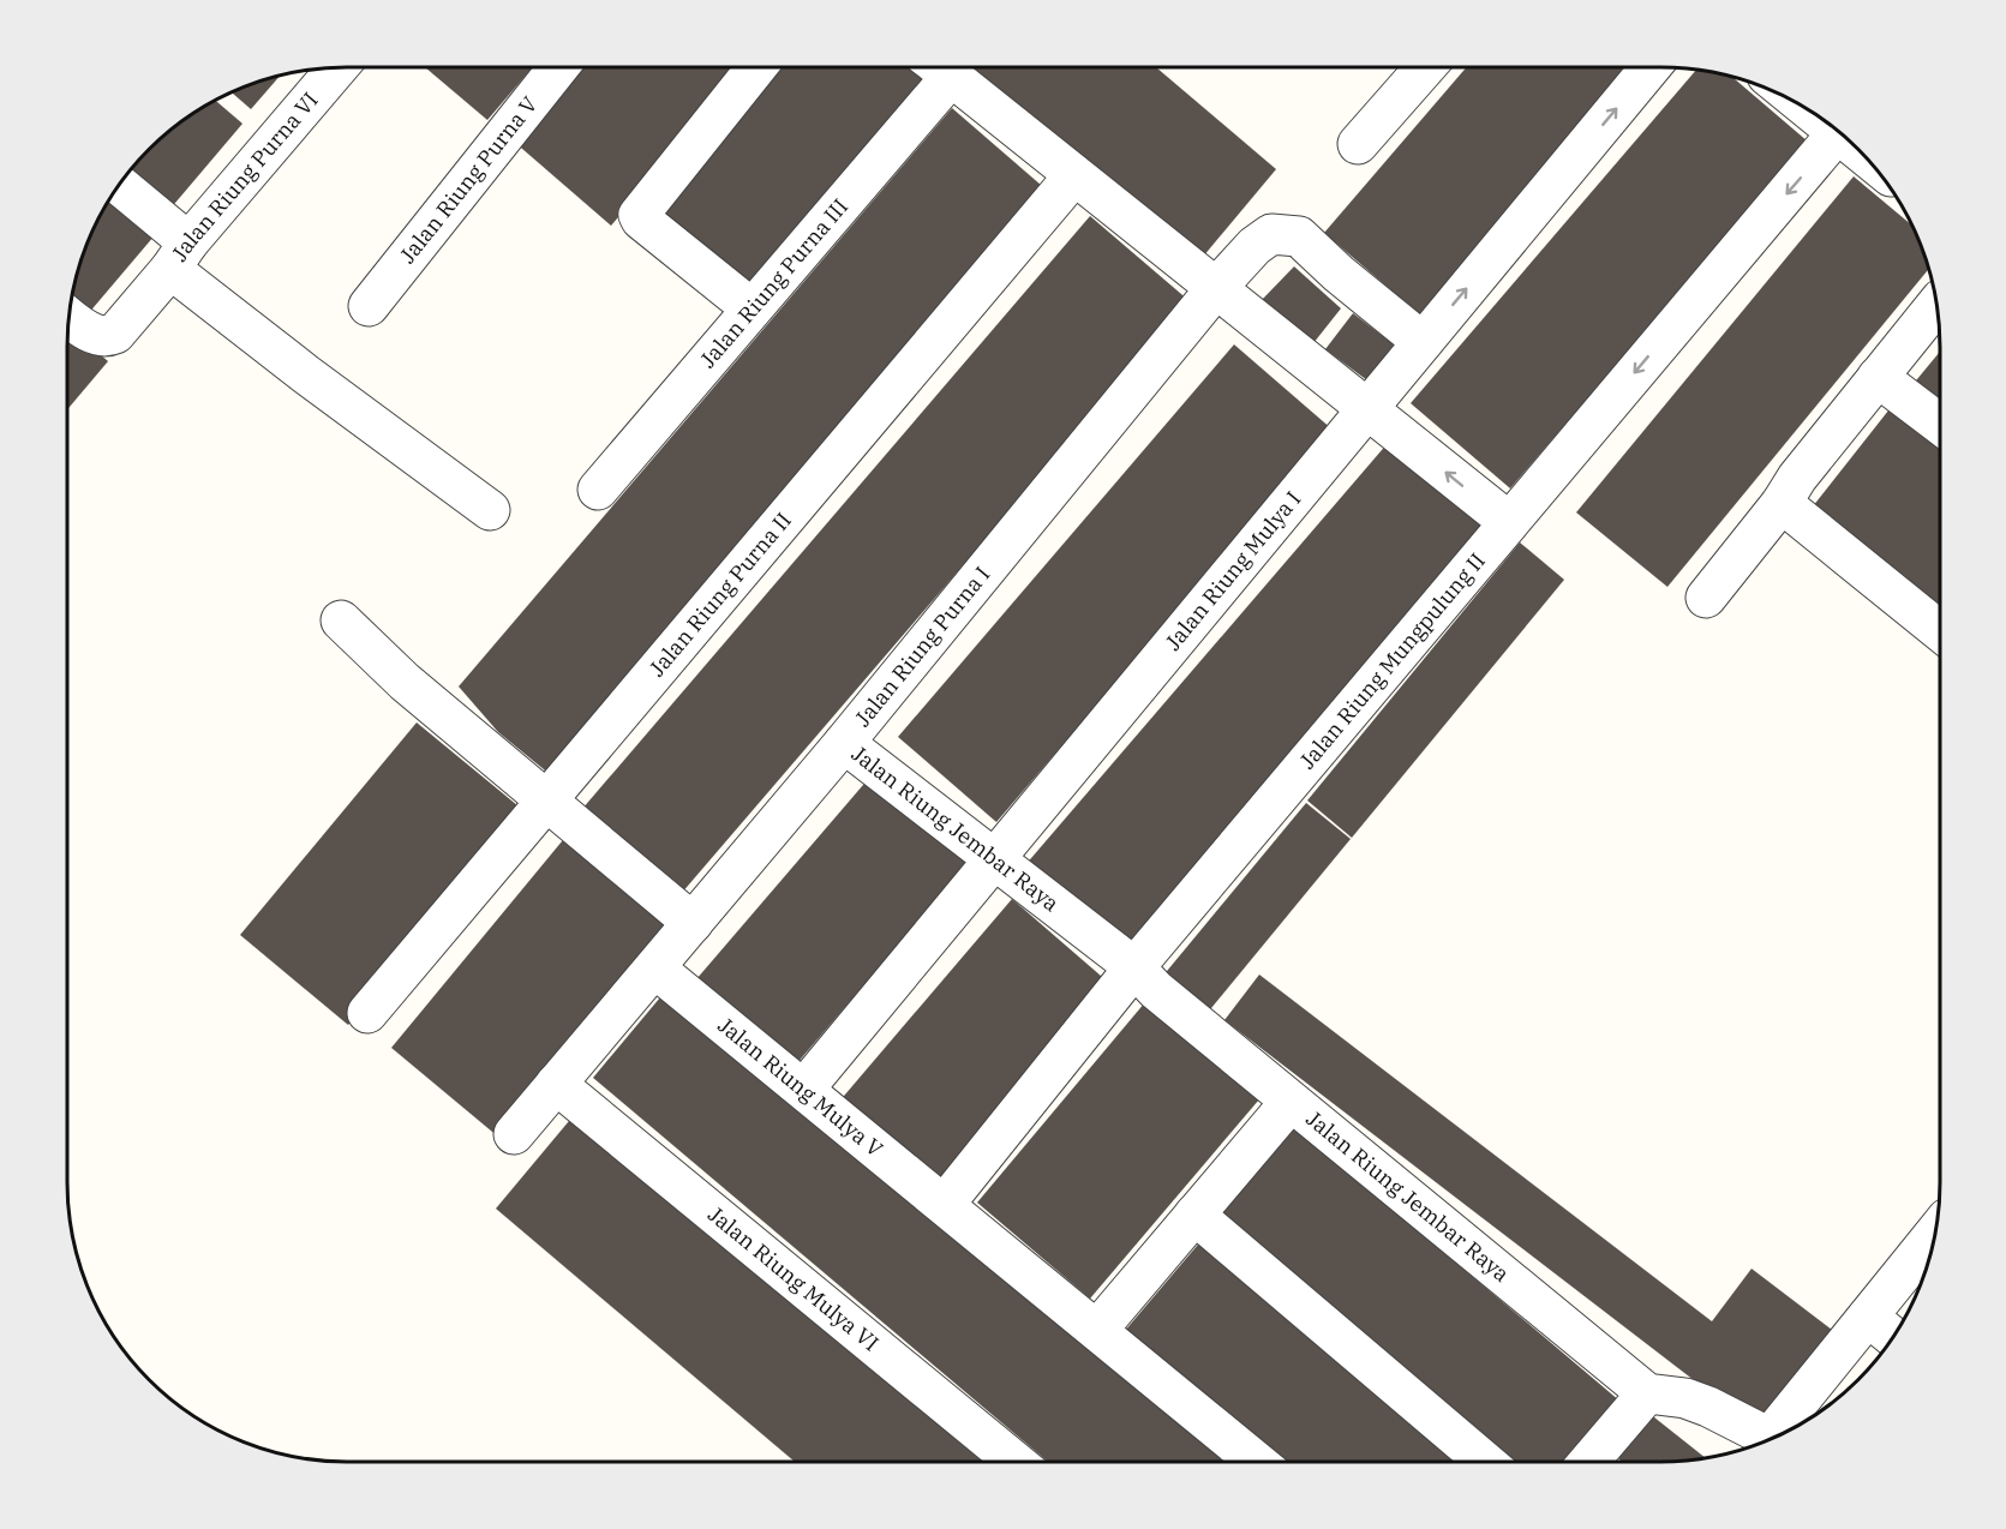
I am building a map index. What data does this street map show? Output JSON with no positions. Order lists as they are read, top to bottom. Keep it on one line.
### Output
{"streets":{"street":["Jalan Riung Purna VI","Jalan Riung Purna V","Jalan Riung Purna III","Jalan Riung Mulya I","Jalan Riung Purna II","Jalan Riung Purna I","Jalan Riung Mungpulung II","Jalan Riung Jembar Raya","Jalan Riung Mulya V","Jalan Riung Mulya VI"]},"crossings":[["Jalan Riung Mulya I","Jalan Riung Purna I"],["Jalan Riung Mulya I","Jalan Riung Jembar Raya"],["Jalan Riung Mulya I","Jalan Riung Mulya V"],["Jalan Riung Purna I","Jalan Riung Jembar Raya"],["Jalan Riung Purna I","Jalan Riung Mulya V"],["Jalan Riung Purna I","Jalan Riung Mulya VI"],["Jalan Riung Mungpulung II","Jalan Riung Jembar Raya"],["Jalan Riung Mungpulung II","Jalan Riung Mulya V"]]}
